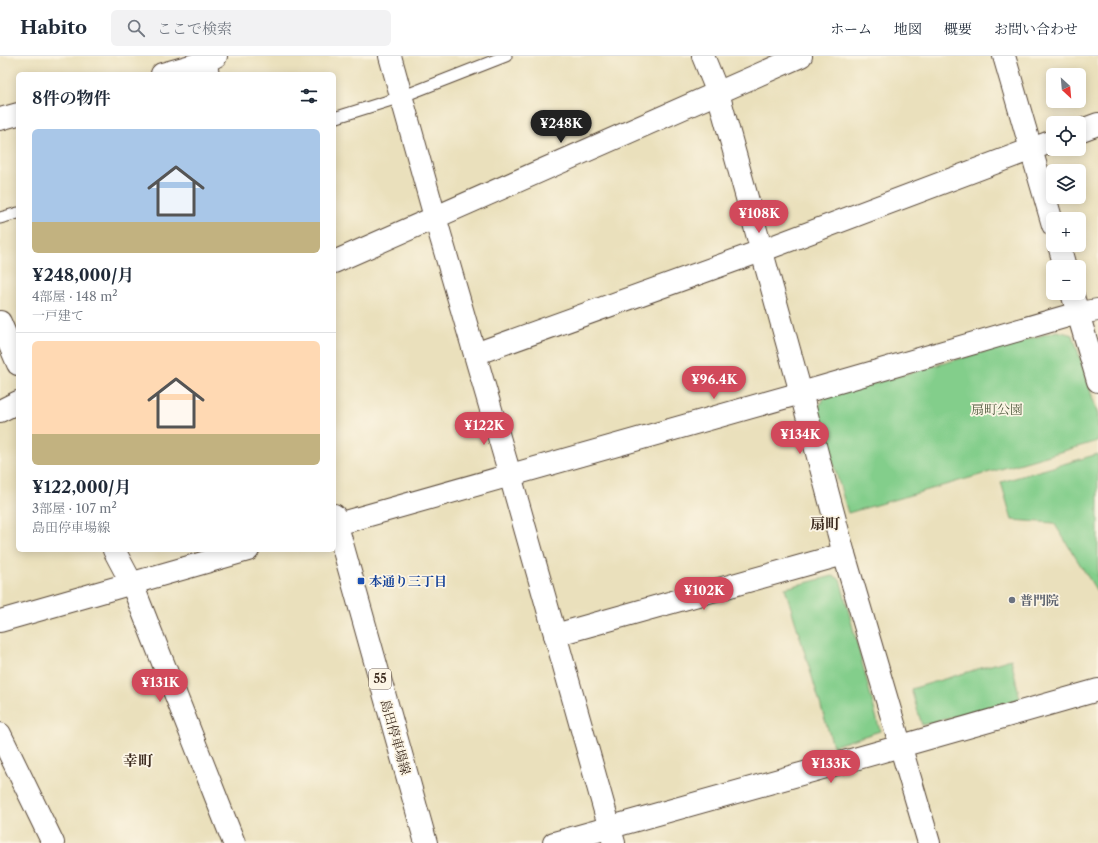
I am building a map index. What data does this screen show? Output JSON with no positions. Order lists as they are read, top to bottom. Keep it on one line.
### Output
{"streets":{"street":["55","島田停車場線"]},"districts":["扇町","幸町"],"parks":["扇町公園"],"places":{"transit":["本通り三丁目"],"other":["普門院"]},"north":"bottom right","page":{"header":"Habito","search":"ここで検索","nav":["ホーム","地図","概要","お問い合わせ"],"map_buttons":["+","−"],"heading":"8件の物件","price":["¥248K","¥108K","¥96.4K","¥122K","¥134K","¥102K","¥131K","¥133K"],"list":[{"name":"¥248,000/月","note":"4部屋 · 148 m² · 一戸建て"},{"name":"¥122,000/月","note":"3部屋 · 107 m² · 島田停車場線"}]}}
